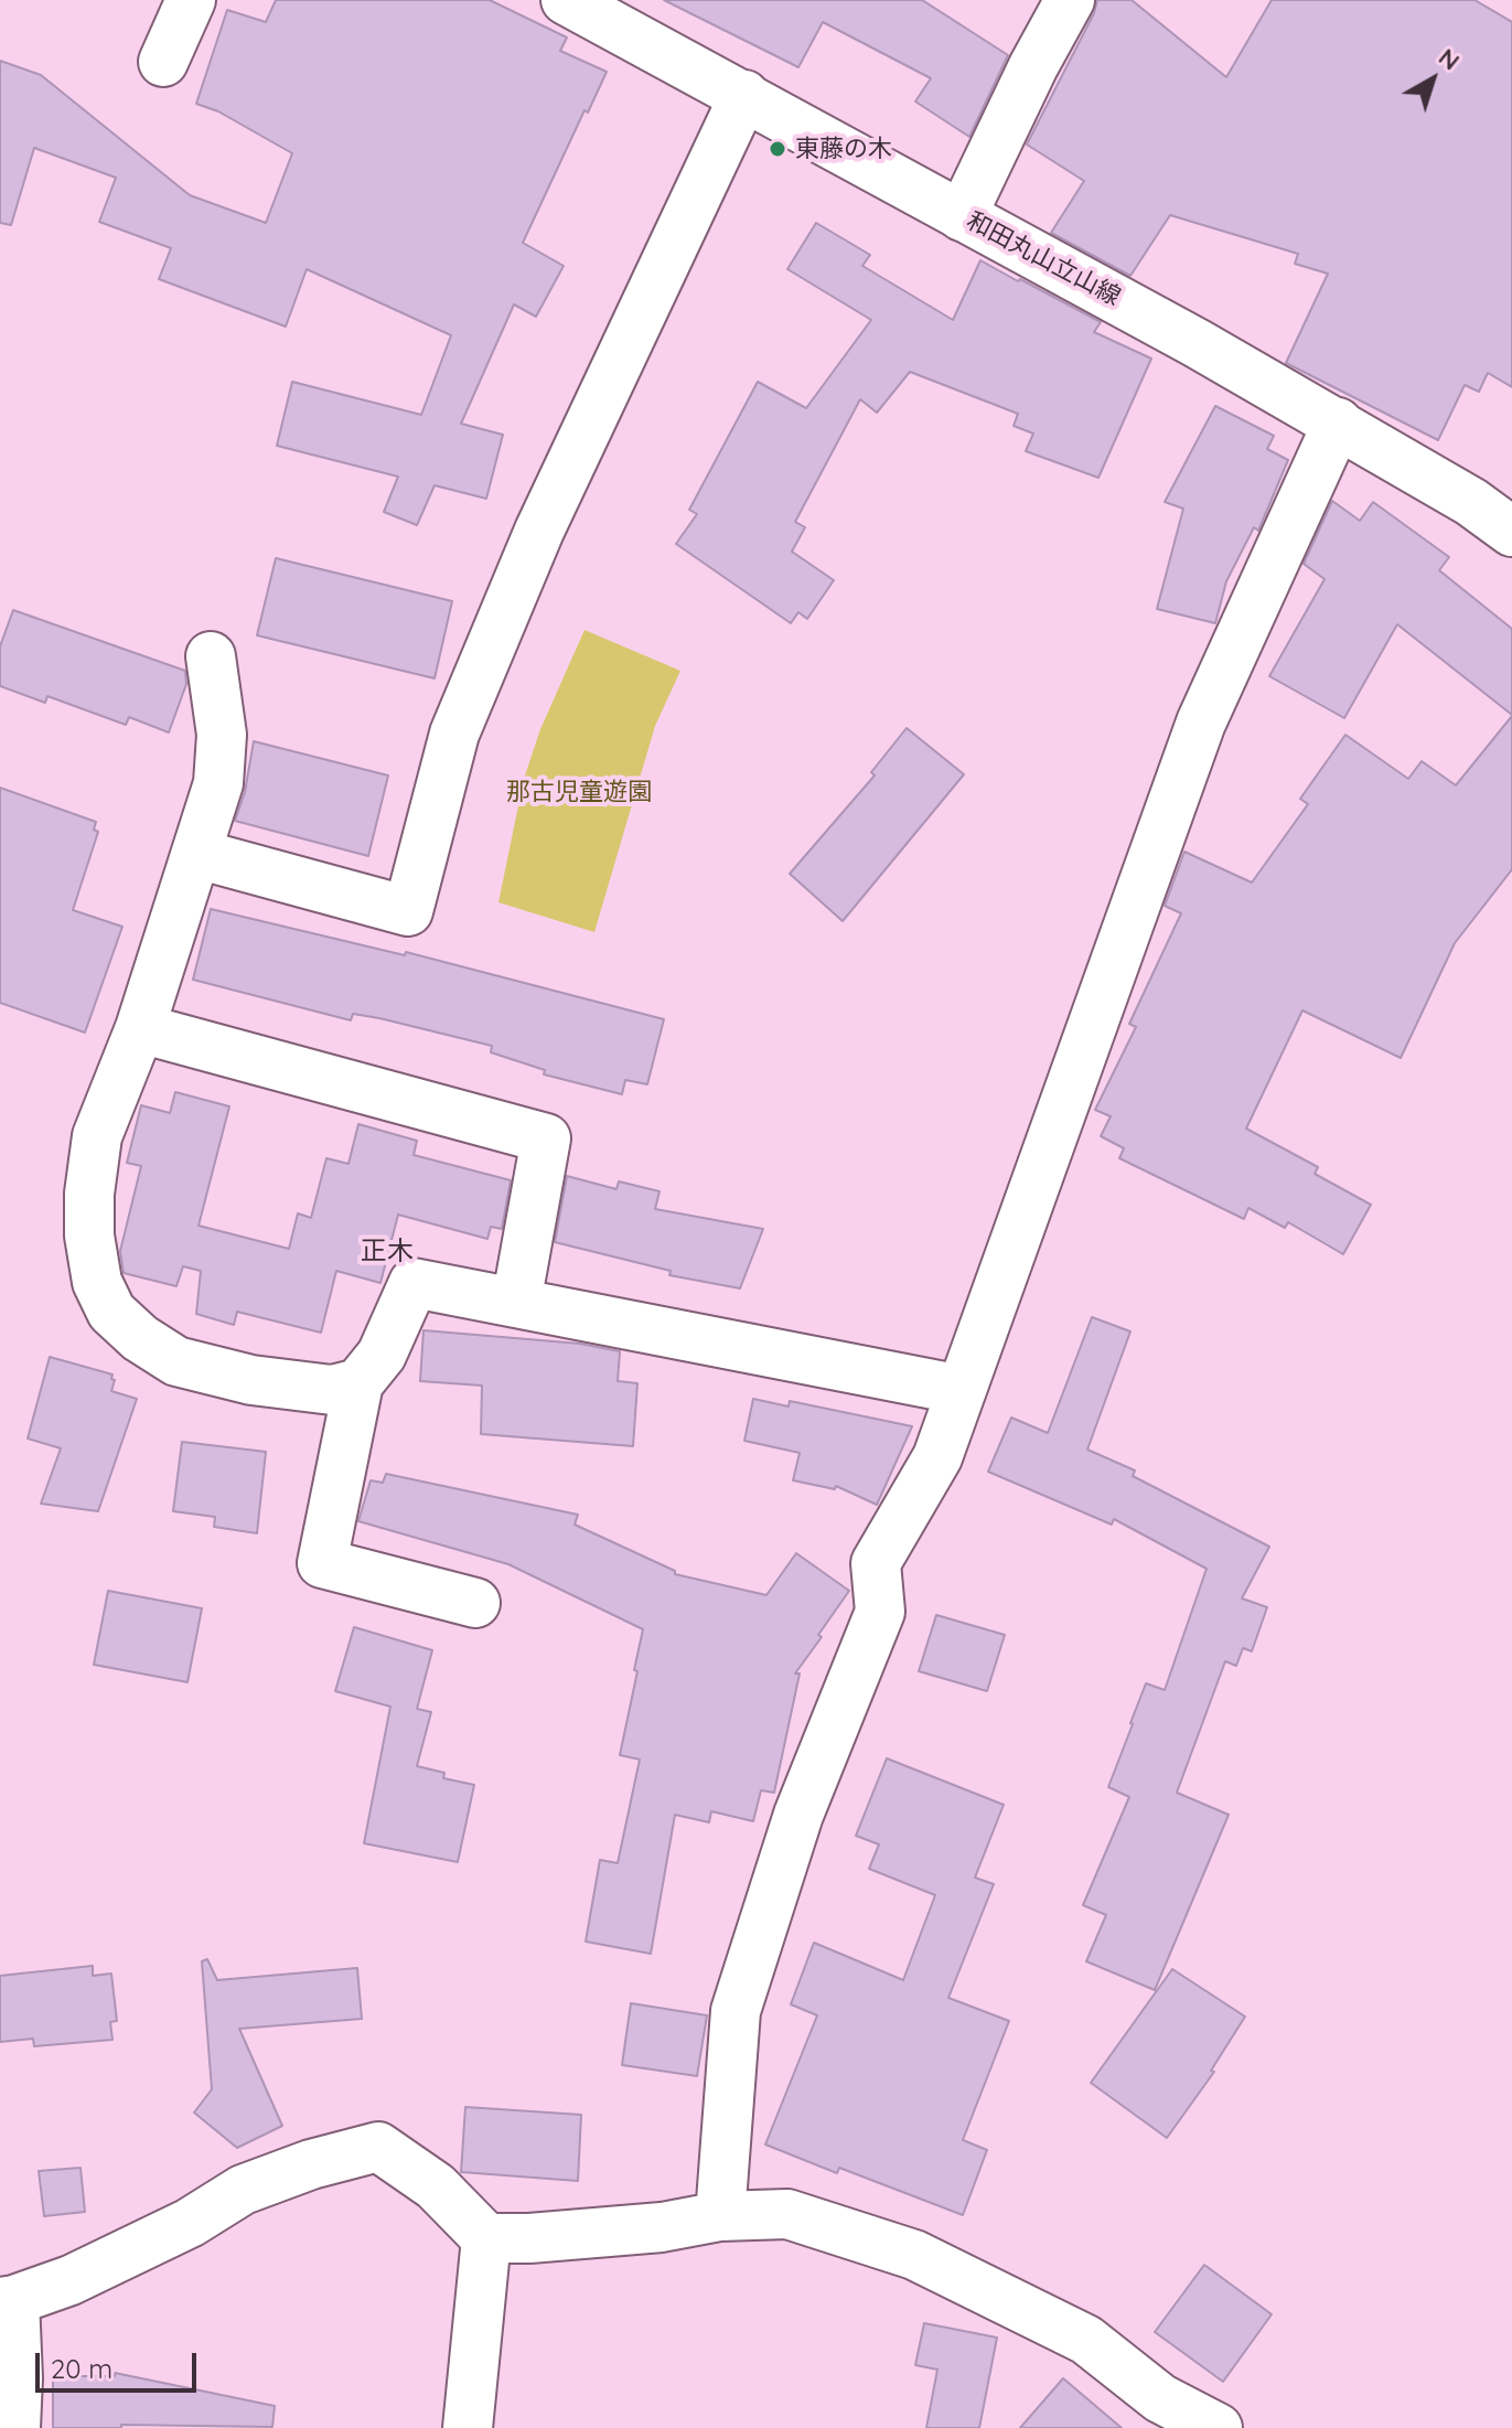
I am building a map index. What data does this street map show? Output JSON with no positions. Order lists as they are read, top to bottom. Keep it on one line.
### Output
{"streets":{"street":["和田丸山立山線"]},"districts":["正木"],"parks":["那古児童遊園"],"places":["東藤の木"],"scale_bar":"20 m","north":"top right"}
